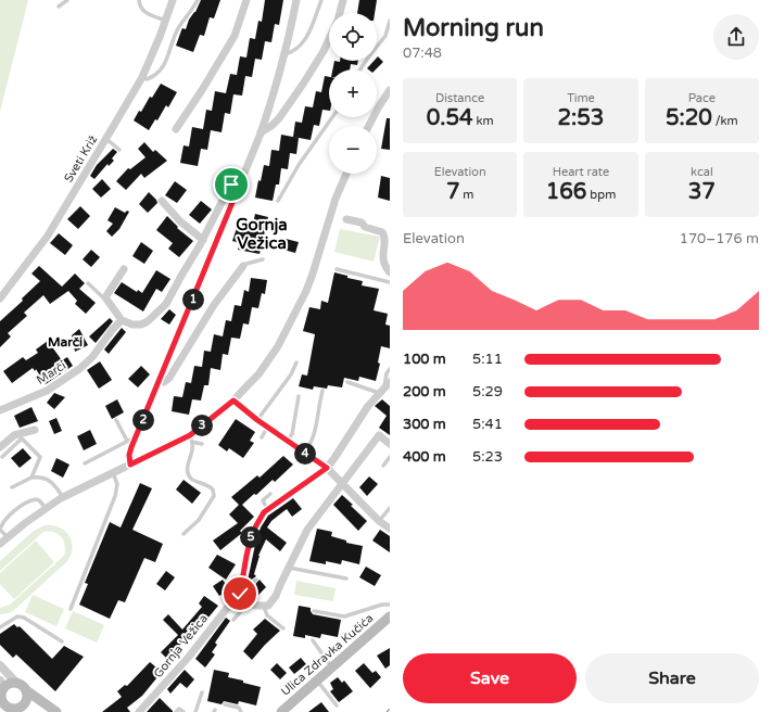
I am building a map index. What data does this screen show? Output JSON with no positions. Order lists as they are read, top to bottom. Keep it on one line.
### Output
{"streets":{"main road":["Ulica Zdravka Kučića"],"street":["Sveti Križ","Marči","Gornja Vežica"]},"districts":["Gornja Vežica","Marči"],"page":{"heading":["Morning run","07:48"],"map_buttons":["+","−"],"stats":[["Distance","0.54 km"],["Time","2:53"],["Pace","5:20 /km"],["Elevation","7 m"],["Heart rate","166 bpm"],["kcal","37"]],"chart":["Elevation","170–176 m"],"pins":["1","2","3","4","5"],"list":[{"name":"100 m","note":"5:11"},{"name":"200 m","note":"5:29"},{"name":"300 m","note":"5:41"},{"name":"400 m","note":"5:23"}],"buttons":["Save","Share"]}}
